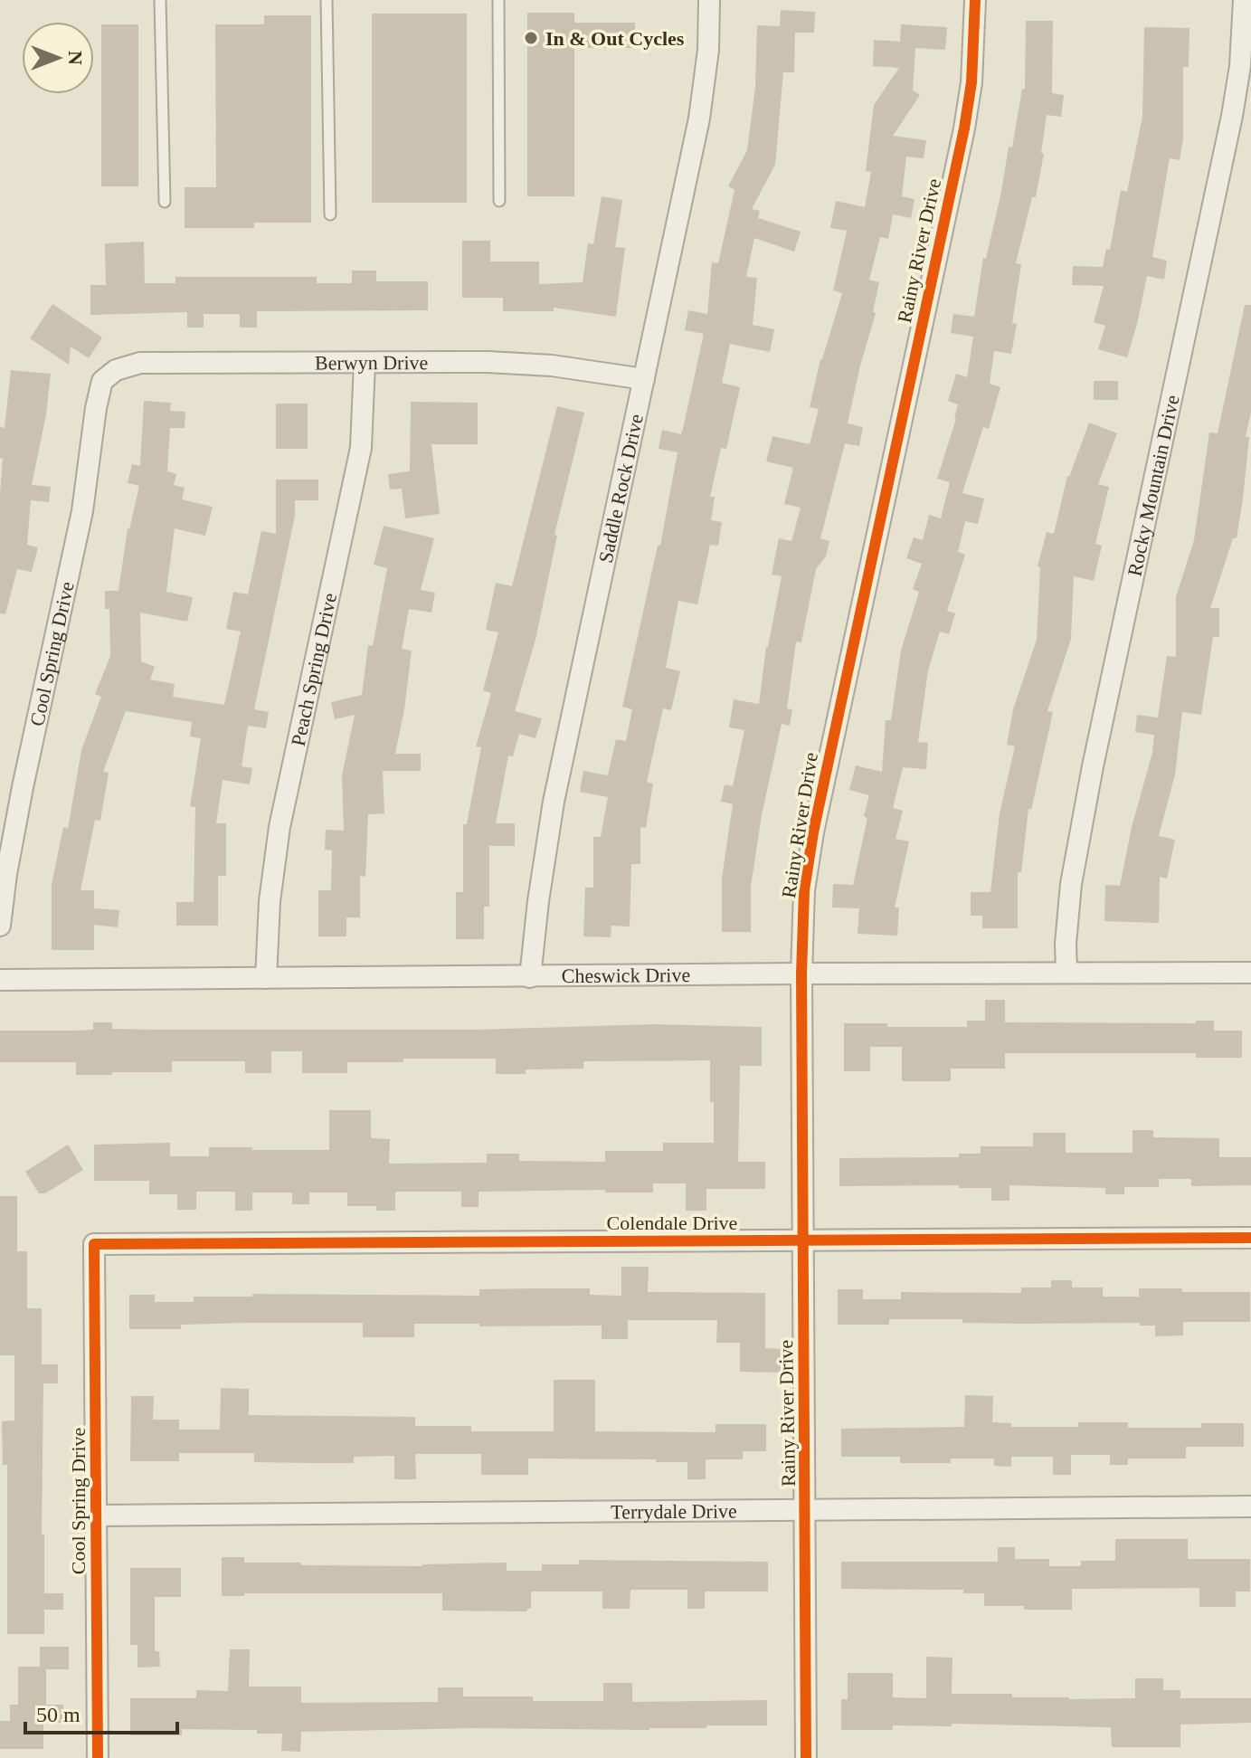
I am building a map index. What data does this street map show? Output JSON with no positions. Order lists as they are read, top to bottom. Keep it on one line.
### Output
{"streets":{"street":["Rainy River Drive","Berwyn Drive","Rocky Mountain Drive","Saddle Rock Drive","Cool Spring Drive","Peach Spring Drive","Cheswick Drive","Colendale Drive","Terrydale Drive"]},"crossings":[["Rainy River Drive","Cheswick Drive"],["Rainy River Drive","Colendale Drive"],["Rainy River Drive","Terrydale Drive"],["Berwyn Drive","Saddle Rock Drive"],["Berwyn Drive","Cool Spring Drive"],["Berwyn Drive","Peach Spring Drive"],["Rocky Mountain Drive","Cheswick Drive"],["Saddle Rock Drive","Cheswick Drive"],["Cool Spring Drive","Colendale Drive"],["Cool Spring Drive","Terrydale Drive"],["Peach Spring Drive","Cheswick Drive"]],"places":["In & Out Cycles"],"scale_bar":"50 m","north":"right"}
